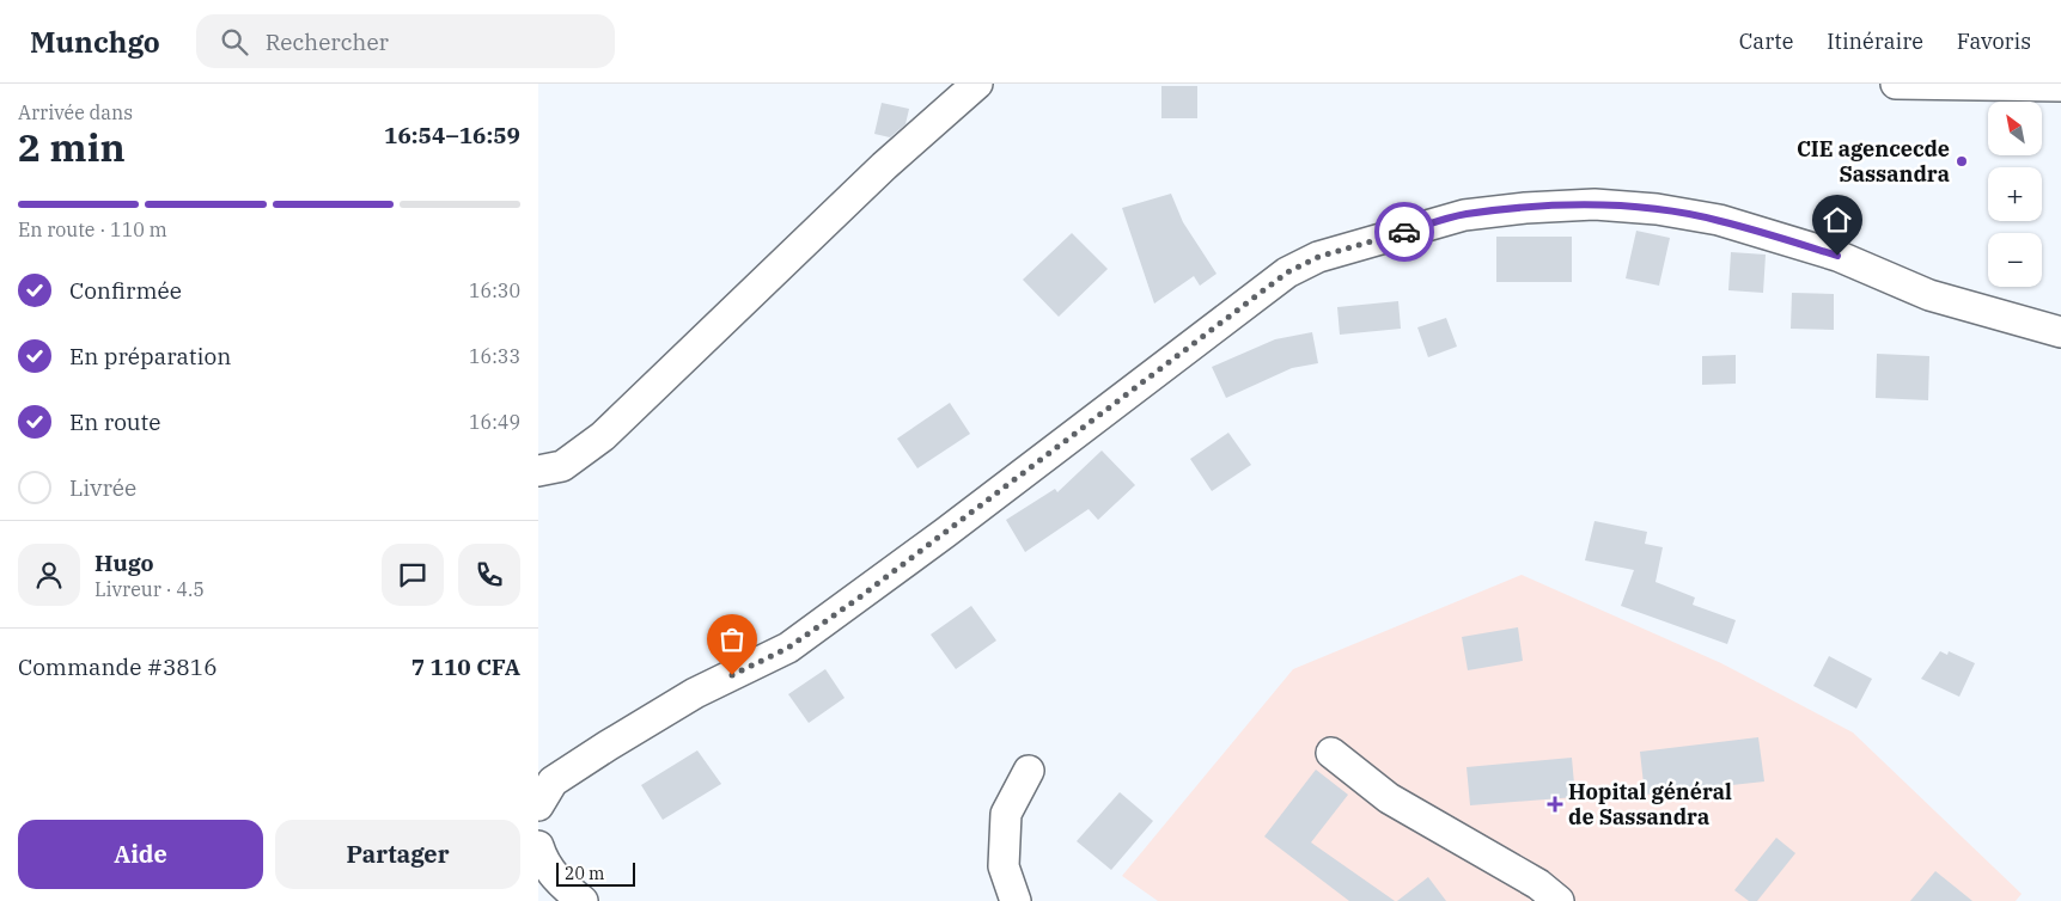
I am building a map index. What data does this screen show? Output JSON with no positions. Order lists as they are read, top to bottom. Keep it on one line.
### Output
{"places":{"other":["CIE agencecde Sassandra"],"health":["Hopital général de Sassandra"]},"scale_bar":"20 m","north":"top left","page":{"header":"Munchgo","search":"Rechercher","nav":["Carte","Itinéraire","Favoris"],"heading":["2 min","Arrivée dans","16:54–16:59"],"panel":["Hugo","Livreur · 4.5","Commande #3816","7 110 CFA"],"map_buttons":["+","−"],"bar":"En route · 110 m","list":[["Confirmée","16:30"],["En préparation","16:33"],["En route","16:49"],"Livrée"],"buttons":["Aide","Partager"],"scale":"20 m"}}
